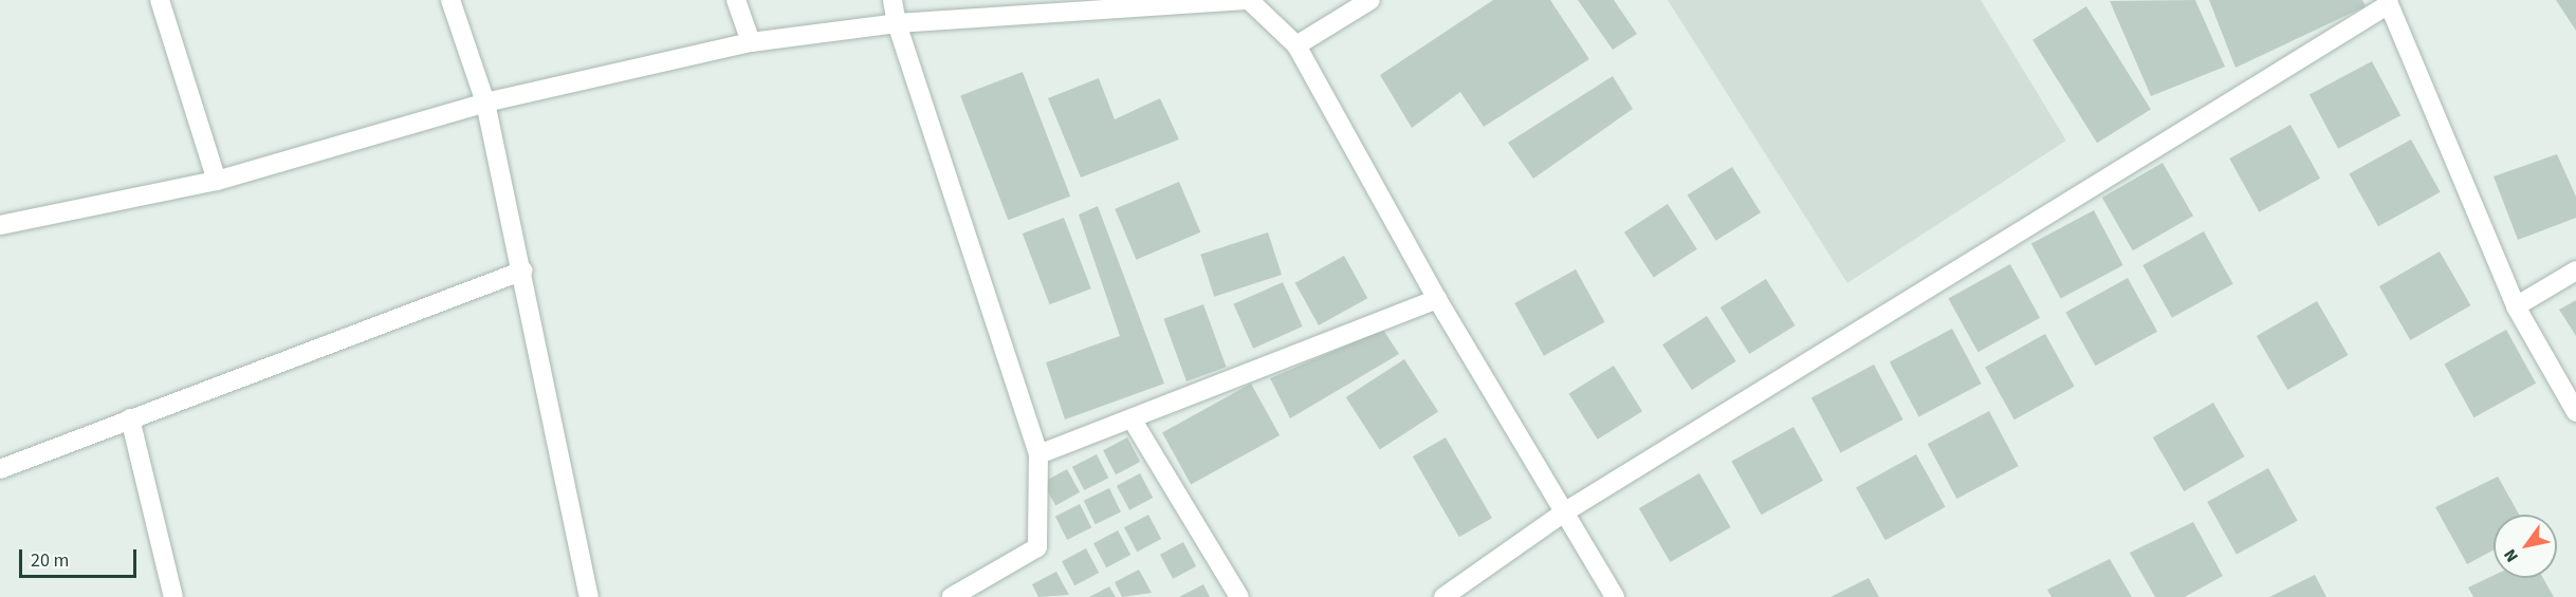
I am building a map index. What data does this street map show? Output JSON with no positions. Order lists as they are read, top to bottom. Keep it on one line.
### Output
{"scale_bar":"20 m","north":"bottom left"}
